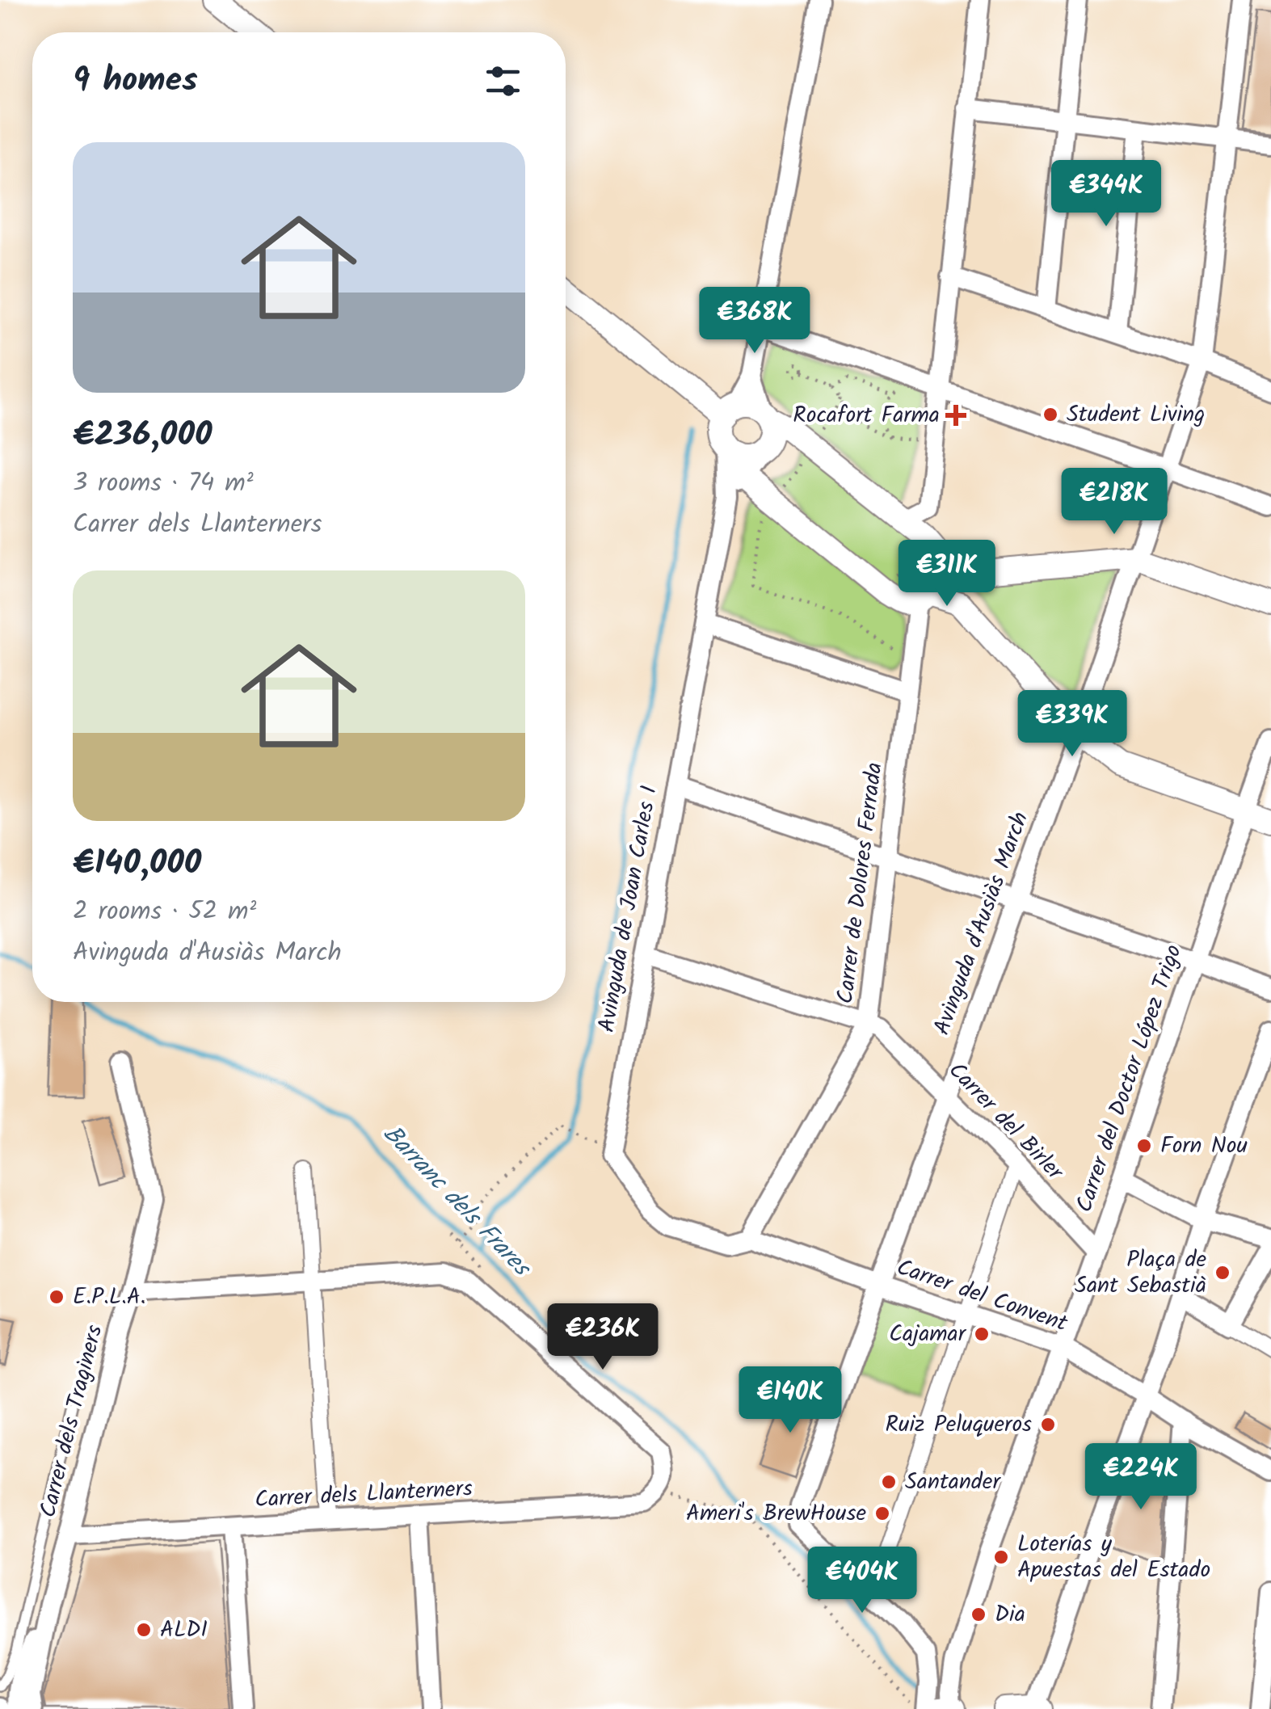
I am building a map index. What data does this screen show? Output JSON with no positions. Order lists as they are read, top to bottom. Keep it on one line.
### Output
{"streets":{"street":["Carrer de Dolores Ferrada","Avinguda de Joan Carles I","Avinguda d'Ausiàs March","Carrer del Doctor López Trigo","Carrer del Birler","Carrer del Convent","Carrer dels Traginers","Carrer dels Llanterners"]},"crossings":[["Carrer de Dolores Ferrada","Carrer del Birler"],["Carrer de Dolores Ferrada","Carrer del Convent"],["Avinguda de Joan Carles I","Carrer del Birler"],["Avinguda d'Ausiàs March","Carrer del Birler"],["Avinguda d'Ausiàs March","Carrer del Convent"],["Carrer del Doctor López Trigo","Carrer del Birler"],["Carrer del Doctor López Trigo","Carrer del Convent"],["Carrer dels Traginers","Carrer dels Llanterners"]],"water":["Barranc dels Frares"],"places":{"other":["Student Living","Forn Nou","Plaça de Sant Sebastià","E.P.L.A.","Cajamar","Ruiz Peluqueros","Santander","Ameri's BrewHouse","Loterías y Apuestas del Estado","Dia","ALDI"],"health":["Rocafort Farma"]},"page":{"heading":"9 homes","list":[{"name":"€236,000","note":"3 rooms · 74 m² · Carrer dels Llanterners"},{"name":"€140,000","note":"2 rooms · 52 m² · Avinguda d'Ausiàs March"}],"price":["€344K","€368K","€218K","€311K","€339K","€236K","€140K","€224K","€404K"]}}
